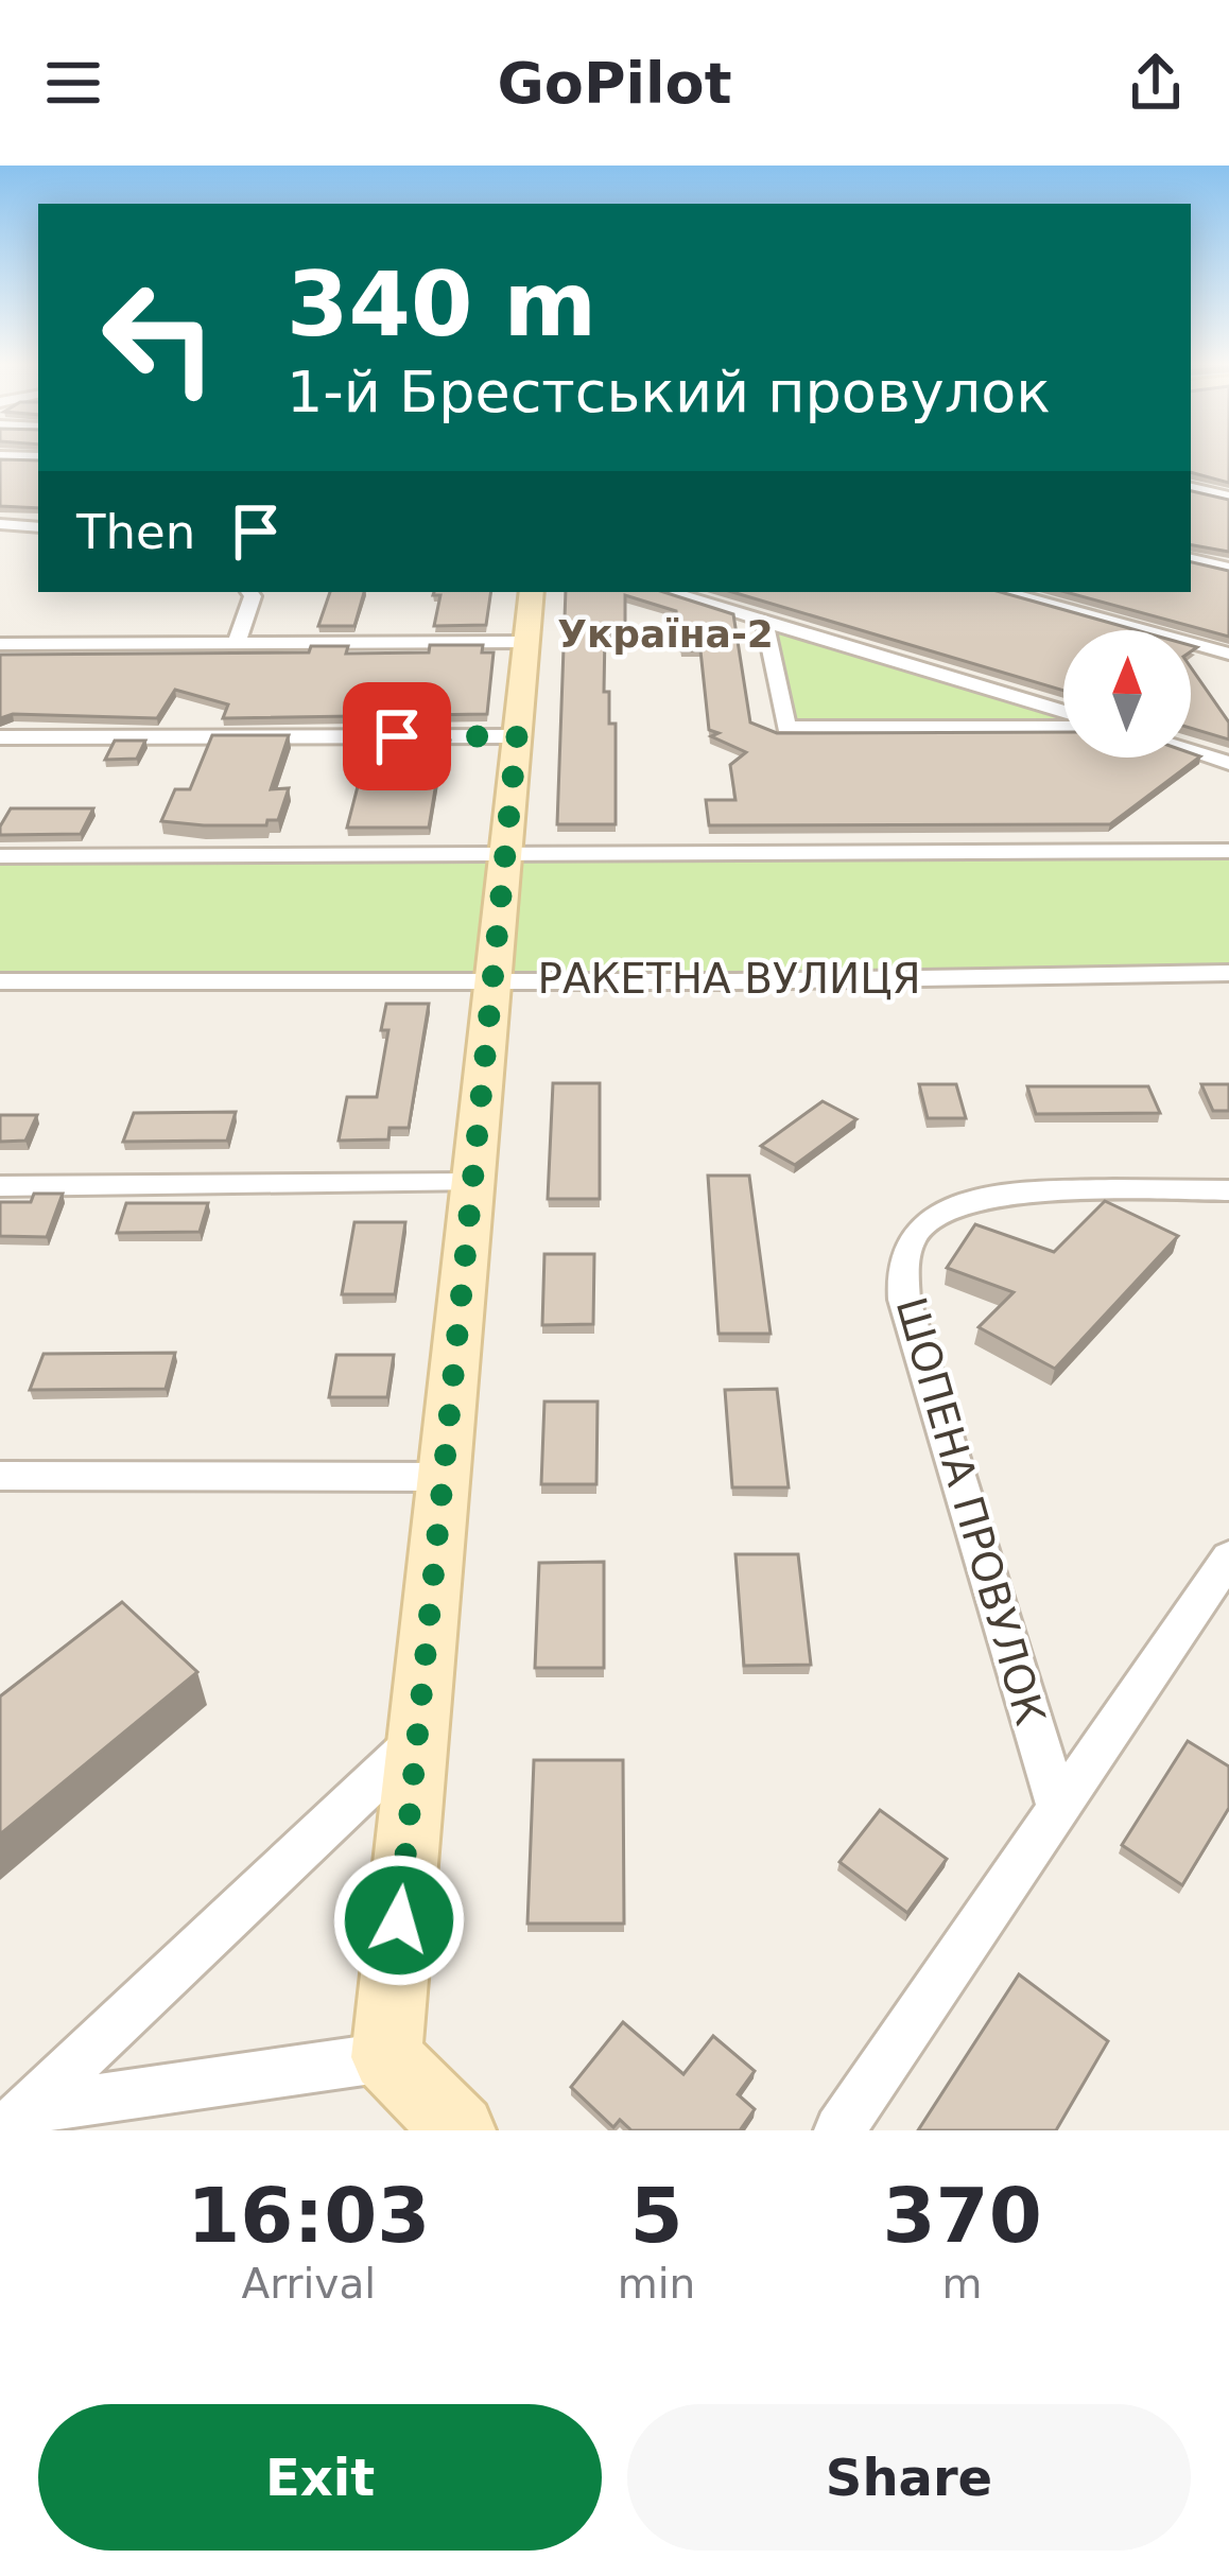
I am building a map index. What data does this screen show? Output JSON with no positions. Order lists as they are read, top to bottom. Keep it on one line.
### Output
{"streets":{"street":["РАКЕТНА ВУЛИЦЯ","ШОПЕНА ПРОВУЛОК"]},"districts":["Україна-2"],"north":"top","page":{"header":"GoPilot","turn":["340 m","1-й Брестський провулок"],"then":"Then","eta":["16:03","Arrival","5","min","370","m"],"buttons":["Exit","Share"]}}
